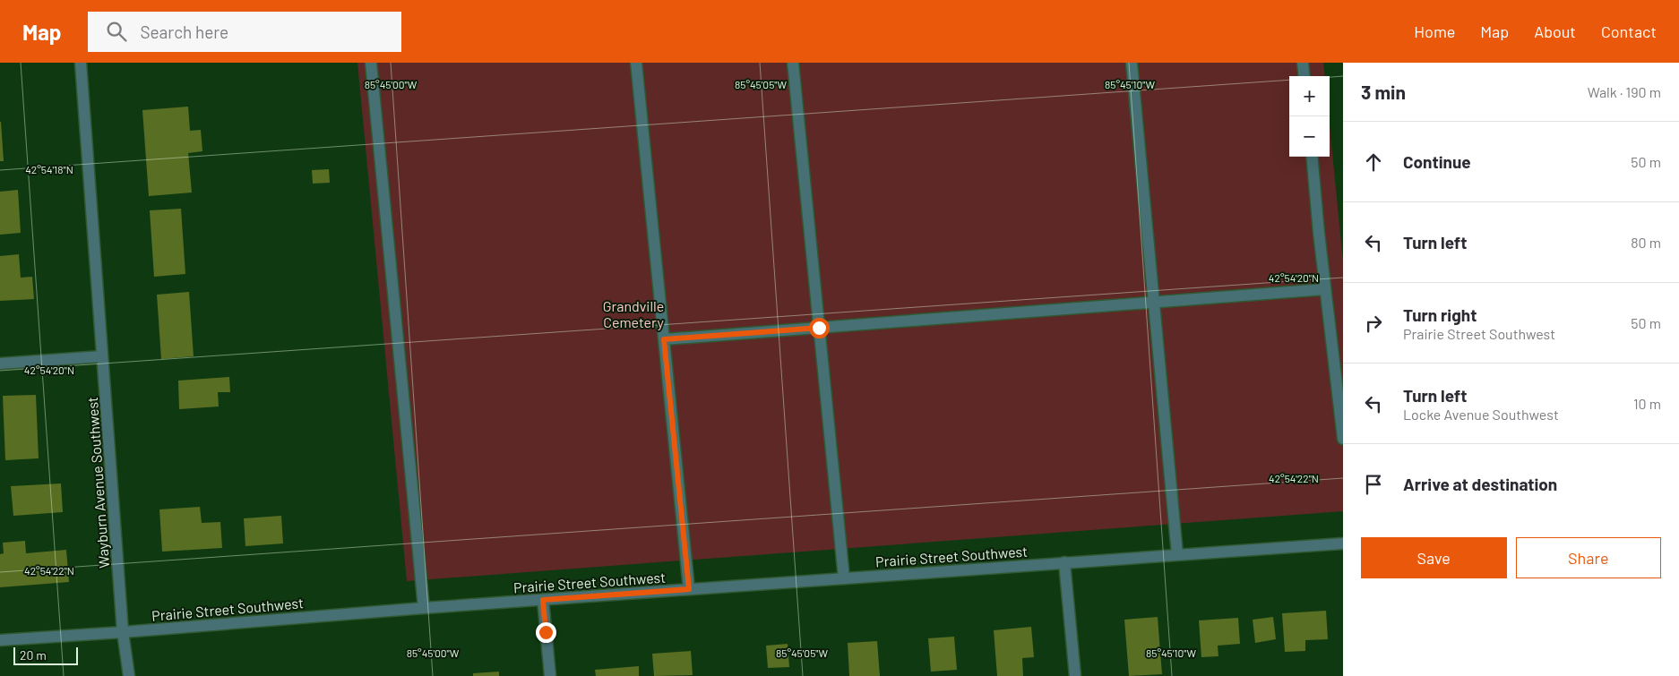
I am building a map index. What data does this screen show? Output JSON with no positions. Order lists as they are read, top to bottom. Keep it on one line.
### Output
{"streets":{"street":["Wayburn Avenue Southwest","Prairie Street Southwest"]},"crossings":[["Wayburn Avenue Southwest","Prairie Street Southwest"]],"parks":["Grandville Cemetery"],"scale_bar":"20 m","page":{"header":"Map","search":"Search here","nav":["Home","Map","About","Contact"],"heading":["3 min","Walk · 190 m"],"map_buttons":["+","−"],"list":[["Continue","50 m"],["Turn left","80 m"],["Turn right","Prairie Street Southwest","50 m"],["Turn left","Locke Avenue Southwest","10 m"],"Arrive at destination"],"buttons":["Save","Share"],"scale":"20 m"},"coordinates":["85°45'00\"W","85°45'05\"W","85°45'10\"W","42°54'18\"N","42°54'20\"N","42°54'22\"N"]}
